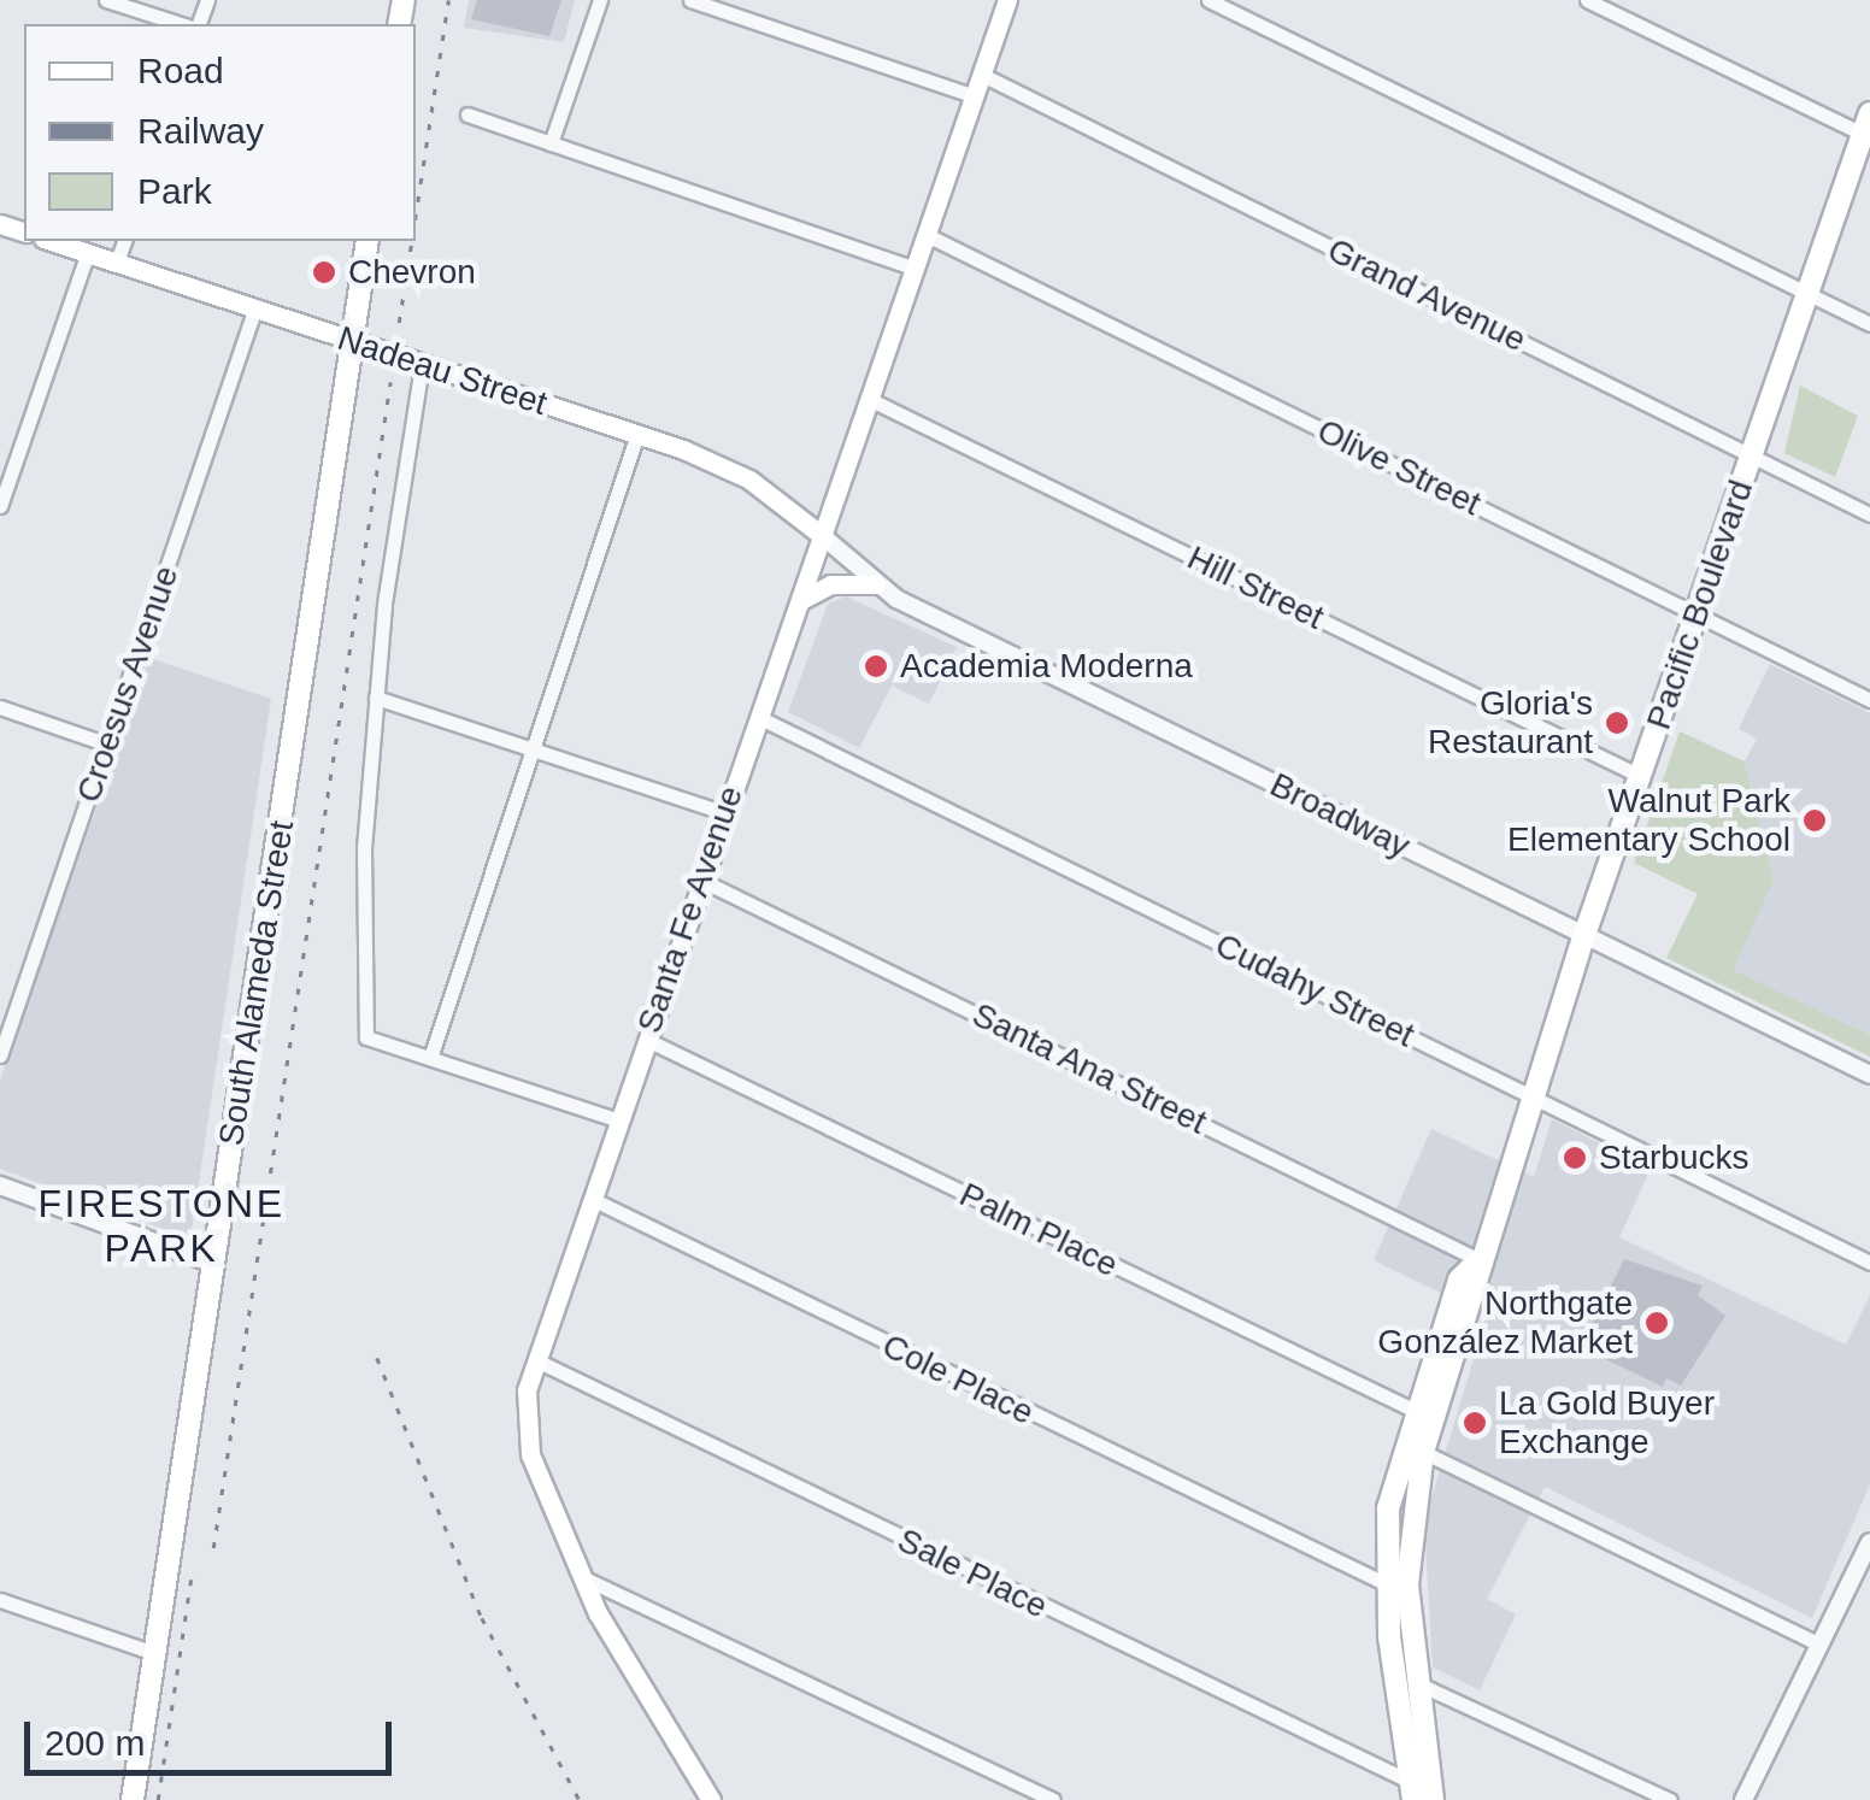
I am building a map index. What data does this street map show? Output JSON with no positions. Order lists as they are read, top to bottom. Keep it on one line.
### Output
{"streets":{"main road":["Nadeau Street","Pacific Boulevard","Santa Fe Avenue","South Alameda Street"],"street":["Grand Avenue","Olive Street","Hill Street","Croesus Avenue","Broadway","Cudahy Street","Santa Ana Street","Palm Place","Cole Place","Sale Place"]},"crossings":[["Grand Avenue","Pacific Boulevard"],["Grand Avenue","Santa Fe Avenue"],["Nadeau Street","Croesus Avenue"],["Nadeau Street","Broadway"],["Nadeau Street","Santa Fe Avenue"],["Nadeau Street","South Alameda Street"],["Olive Street","Pacific Boulevard"],["Olive Street","Santa Fe Avenue"],["Hill Street","Pacific Boulevard"],["Hill Street","Santa Fe Avenue"],["Pacific Boulevard","Broadway"],["Pacific Boulevard","Cudahy Street"],["Pacific Boulevard","Santa Ana Street"],["Pacific Boulevard","Palm Place"],["Broadway","Santa Fe Avenue"],["Santa Fe Avenue","Cudahy Street"],["Santa Fe Avenue","Santa Ana Street"],["Santa Fe Avenue","Palm Place"],["Santa Fe Avenue","Cole Place"],["Santa Fe Avenue","Sale Place"]],"districts":["FIRESTONE PARK"],"places":["Chevron","Academia Moderna","Gloria's Restaurant","Walnut Park Elementary School","Starbucks","Northgate González Market","La Gold Buyer Exchange"],"legend":["Road","Railway","Park"],"scale_bar":"200 m"}
